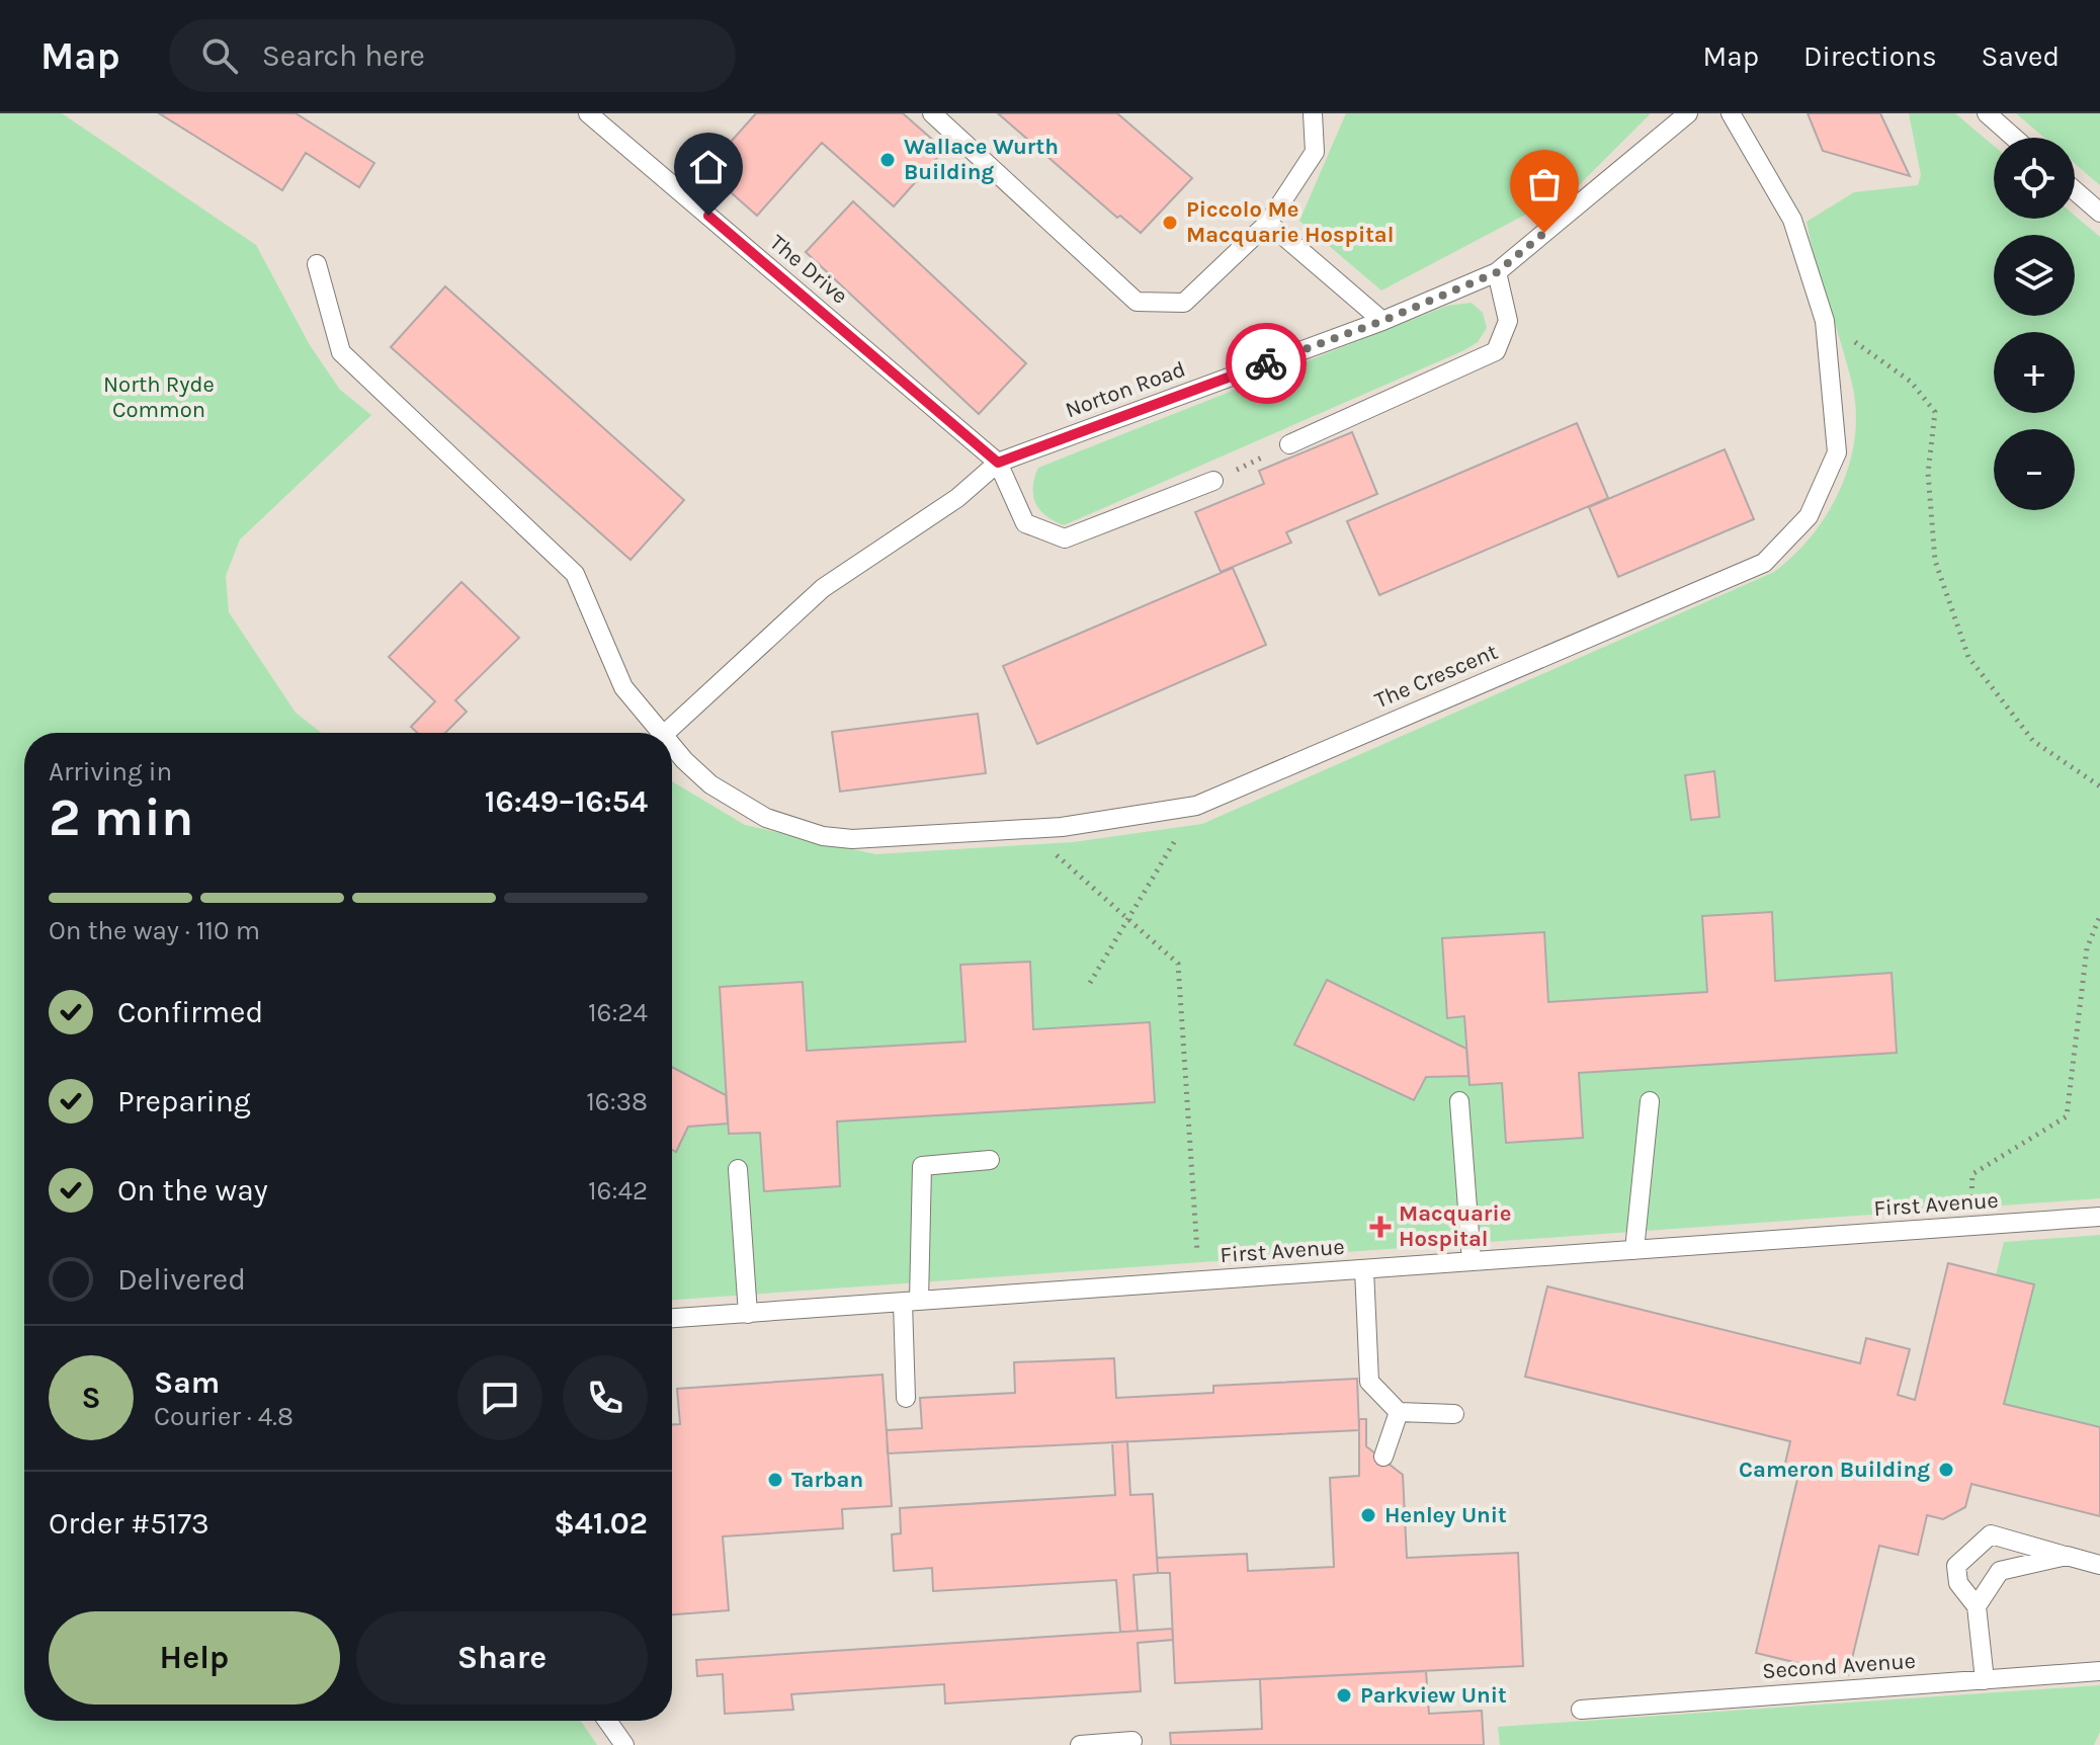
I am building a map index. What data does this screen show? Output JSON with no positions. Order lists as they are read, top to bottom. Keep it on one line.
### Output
{"streets":{"lane":["The Drive","Norton Road","The Crescent","First Avenue","Second Avenue"]},"crossings":[["The Drive","Norton Road"]],"parks":["North Ryde Common"],"places":{"other":["Wallace Wurth Building","Piccolo Me Macquarie Hospital","Cameron Building","Tarban","Henley Unit","Parkview Unit"],"health":["Macquarie Hospital"]},"page":{"header":"Map","search":"Search here","nav":["Map","Directions","Saved"],"map_buttons":["+","−"],"heading":["2 min","Arriving in","16:49–16:54"],"panel":["Sam","Courier · 4.8","Order #5173","$41.02"],"bar":"On the way · 110 m","list":[["Confirmed","16:24"],["Preparing","16:38"],["On the way","16:42"],"Delivered"],"round":"S","buttons":["Help","Share"]}}
